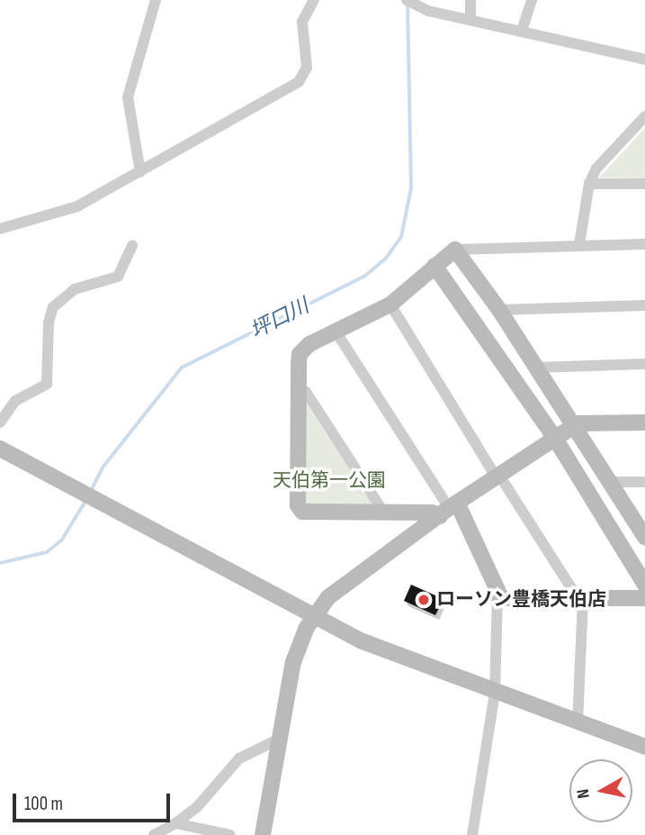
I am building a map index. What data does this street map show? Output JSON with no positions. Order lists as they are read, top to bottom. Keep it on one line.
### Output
{"water":["坪口川"],"parks":["天伯第一公園"],"places":["ローソン豊橋天伯店"],"scale_bar":"100 m","north":"left"}
